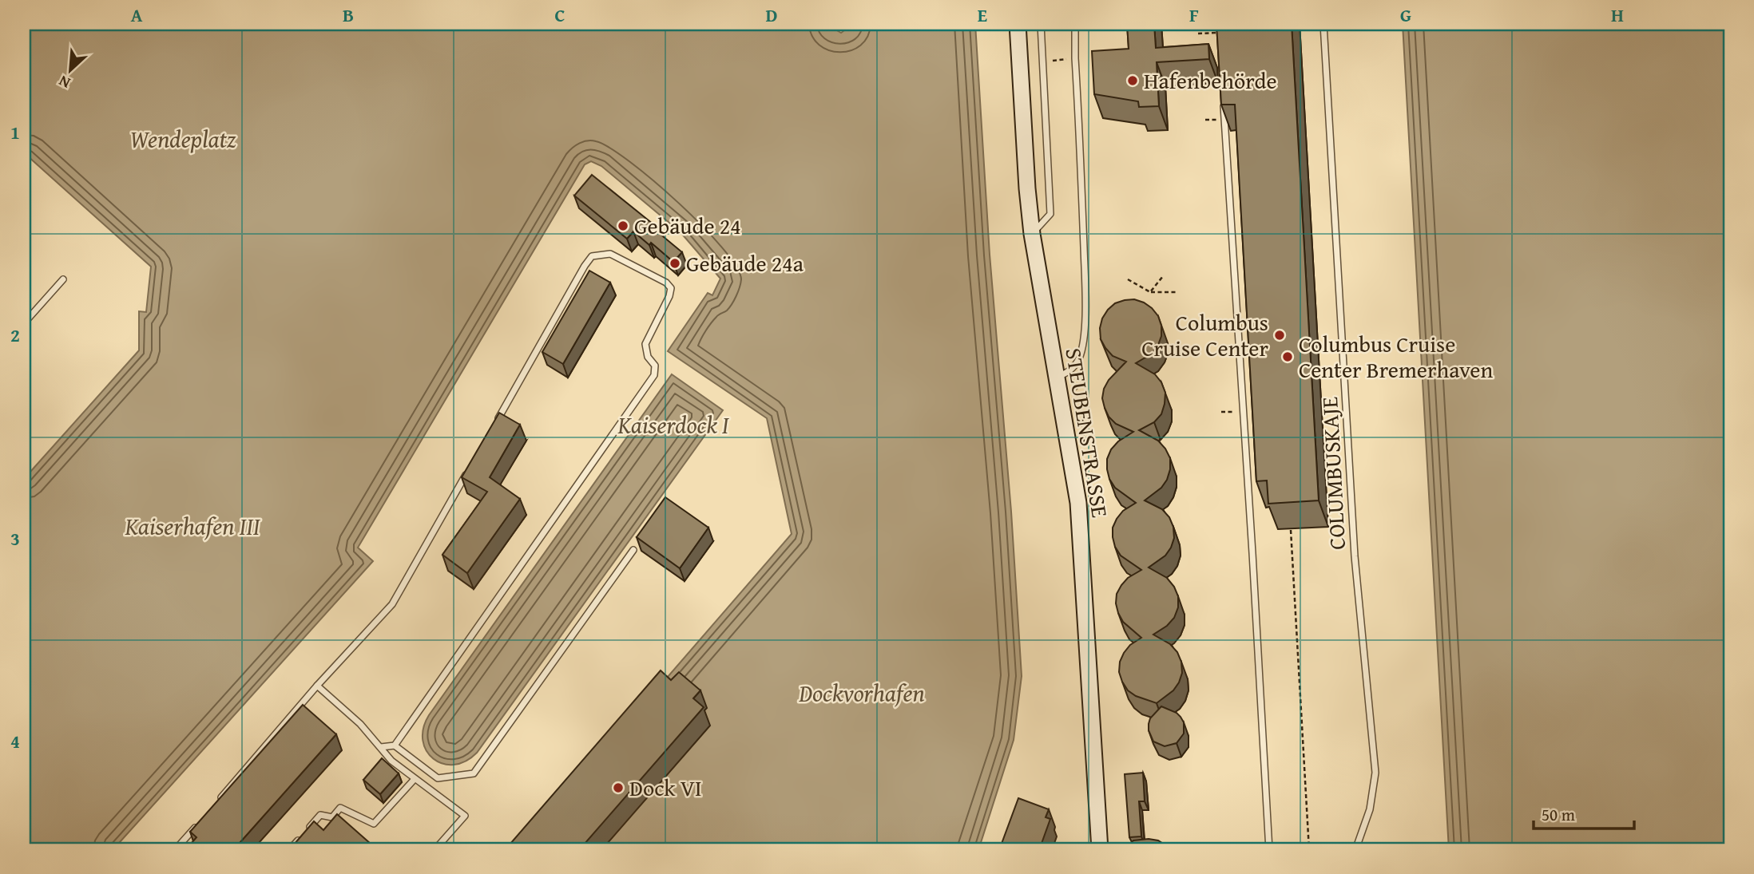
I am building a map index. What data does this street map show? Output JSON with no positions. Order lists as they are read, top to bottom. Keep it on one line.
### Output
{"streets":{"street":["STEUBENSTRASSE"],"lane":["COLUMBUSKAJE"]},"water":["Wendeplatz","Kaiserdock I","Kaiserhafen III","Dockvorhafen"],"places":["Hafenbehörde","Gebäude 24","Gebäude 24a","Columbus Cruise Center","Columbus Cruise Center Bremerhaven","Dock VI"],"scale_bar":"50 m","north":"bottom left","grid":{"columns":["A","B","C","D","E","F","G","H"],"rows":["1","2","3","4"]}}
